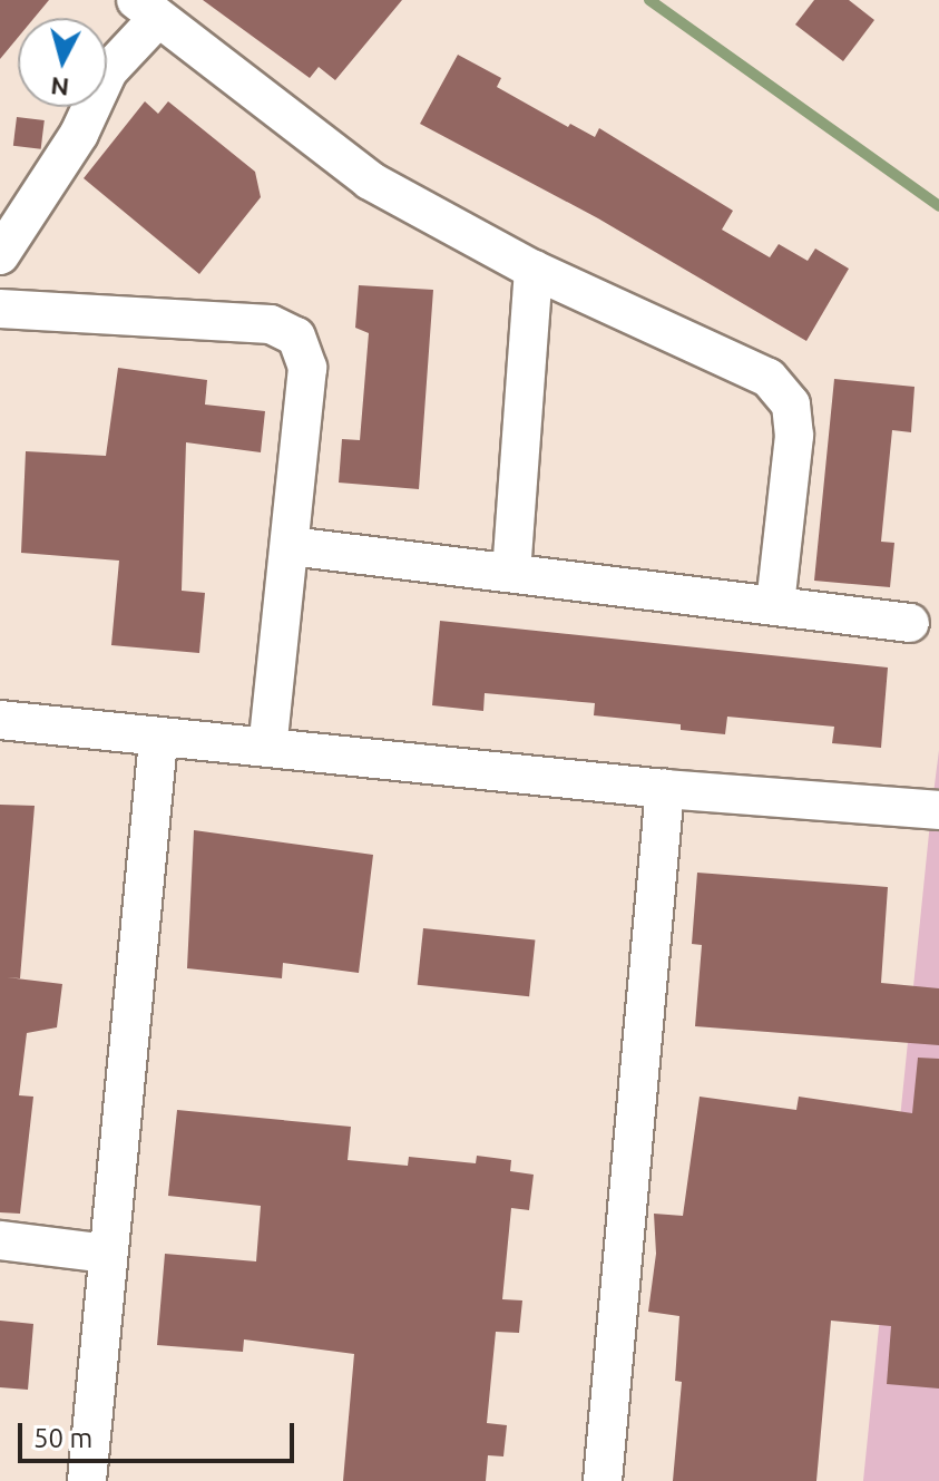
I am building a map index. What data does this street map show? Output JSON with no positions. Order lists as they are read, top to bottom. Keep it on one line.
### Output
{"scale_bar":"50 m","north":"bottom"}
